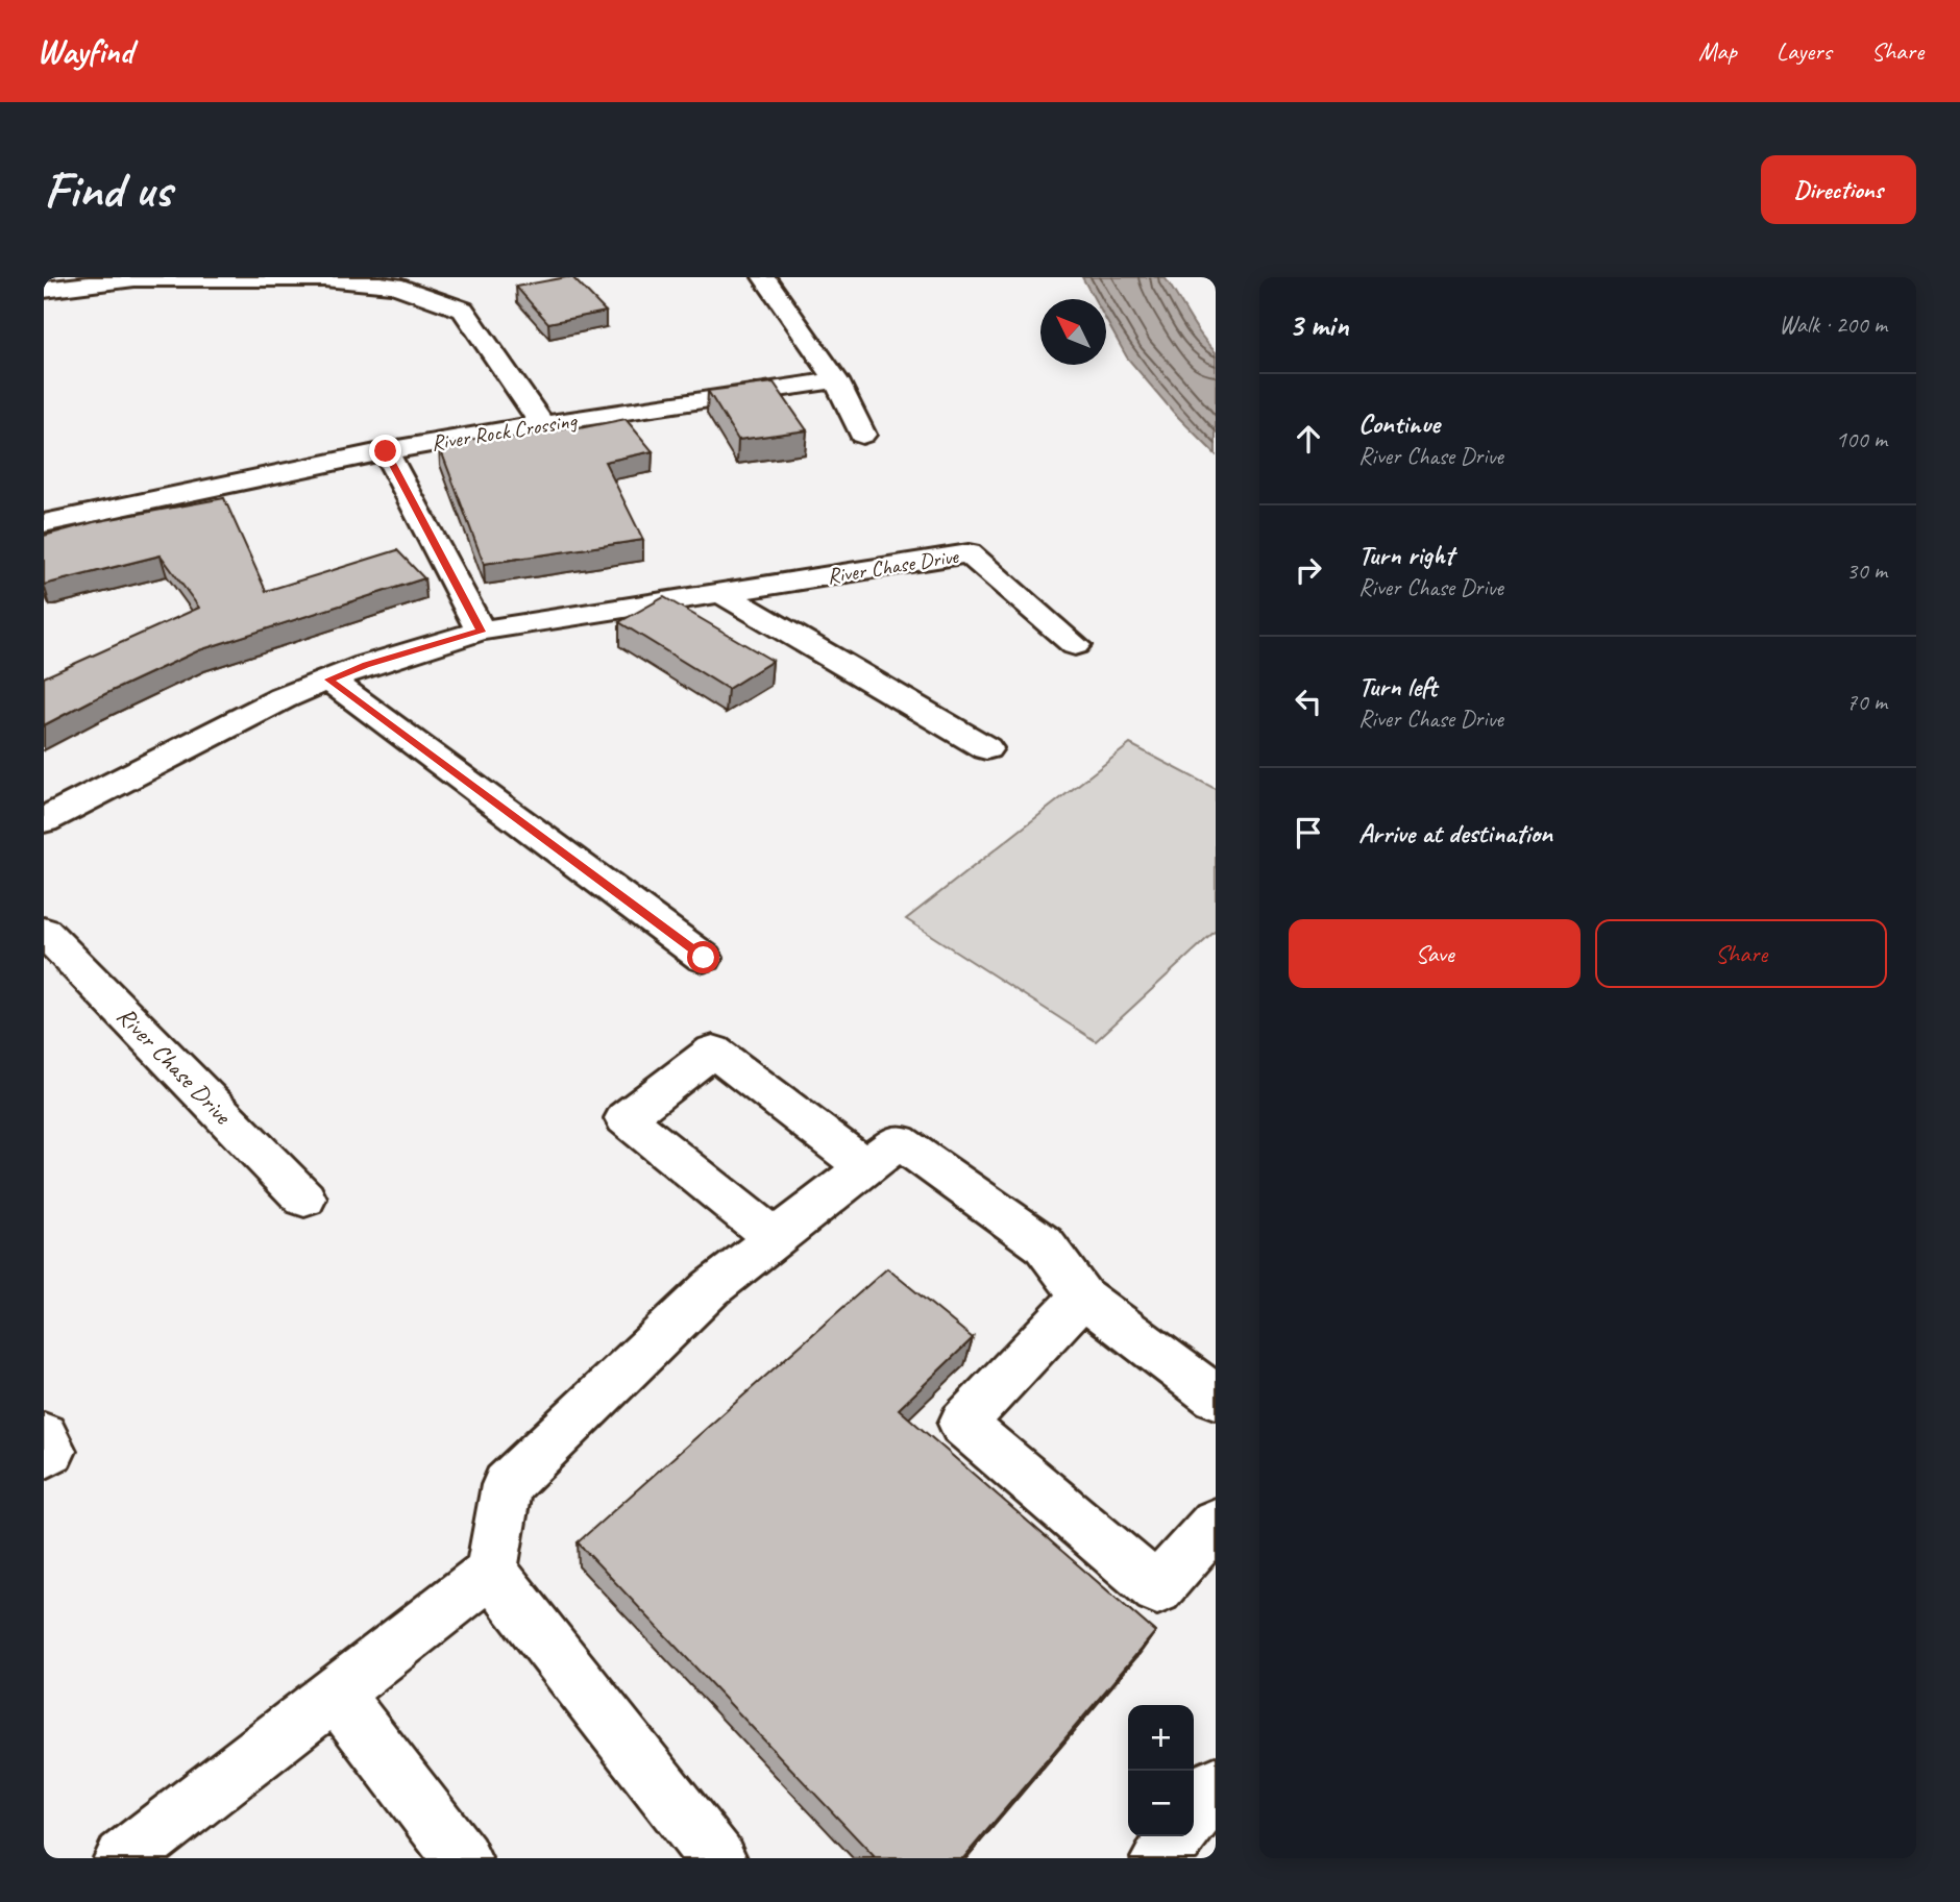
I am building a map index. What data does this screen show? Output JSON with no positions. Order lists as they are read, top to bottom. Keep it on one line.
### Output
{"streets":{"street":["River Rock Crossing","River Chase Drive"]},"north":"top left","page":{"header":"Wayfind","nav":["Map","Layers","Share"],"buttons":["Directions",["Save","Share"]],"title":"Find us","heading":["3 min","Walk · 200 m"],"list":[["Continue","River Chase Drive","100 m"],["Turn right","River Chase Drive","30 m"],["Turn left","River Chase Drive","70 m"],"Arrive at destination"],"map_buttons":["+","−"]}}
